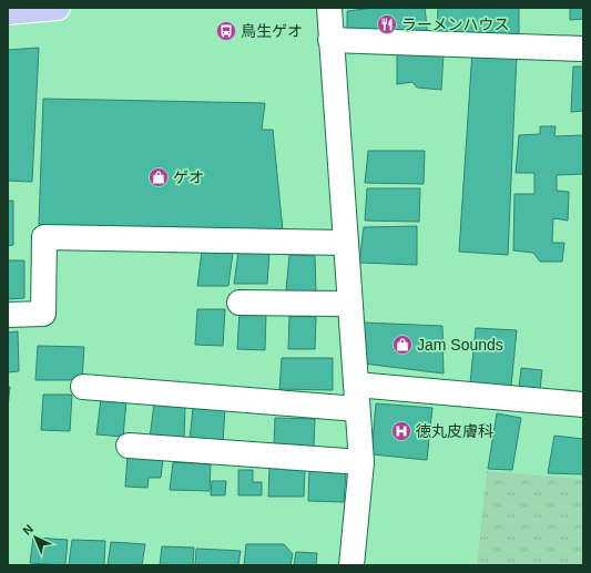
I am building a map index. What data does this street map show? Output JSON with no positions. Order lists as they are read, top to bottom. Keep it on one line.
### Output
{"places":{"restaurant":["ラーメンハウス"],"bus stop":["鳥生ゲオ"],"shop":["ゲオ","Jam Sounds"],"hospital":["徳丸皮膚科"]},"north":"top left"}
